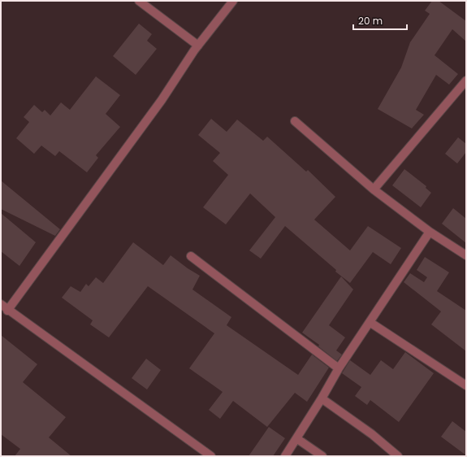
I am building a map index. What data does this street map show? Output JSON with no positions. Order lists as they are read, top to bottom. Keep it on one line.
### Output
{"scale_bar":"20 m"}
